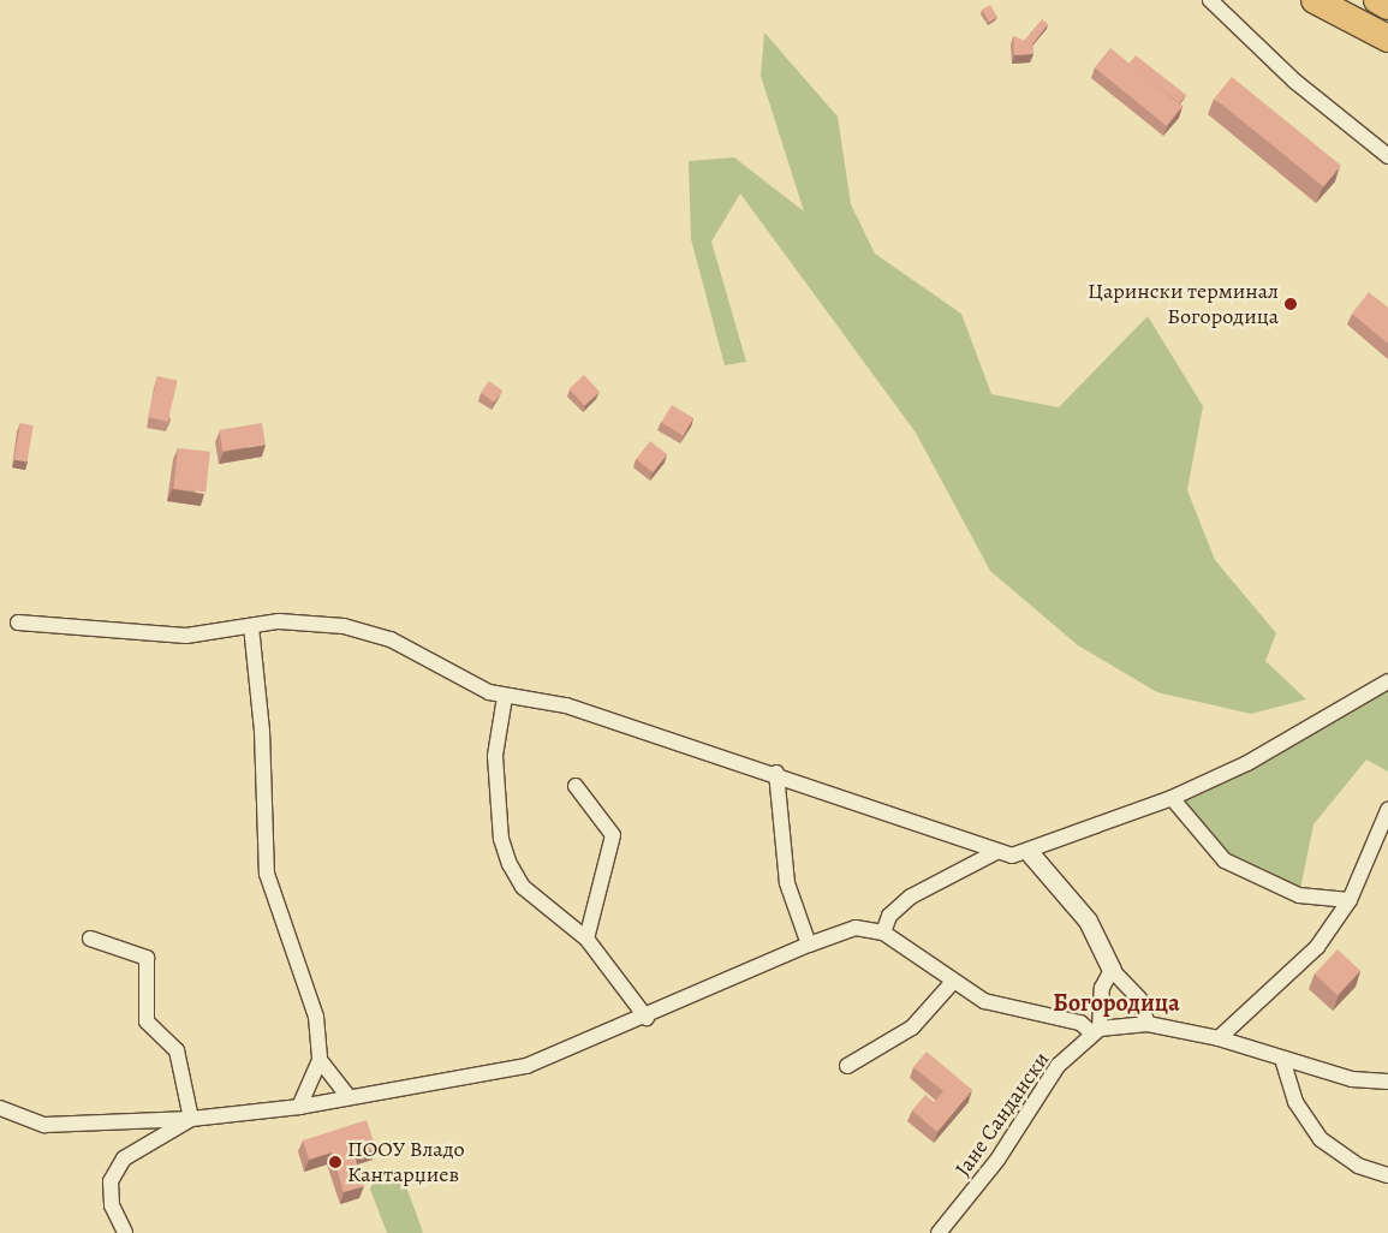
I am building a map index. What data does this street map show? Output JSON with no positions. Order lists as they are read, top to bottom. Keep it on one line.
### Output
{"streets":{"street":["Јане Сандански"]},"districts":["Богородица"],"places":["Царински терминал Богородица","ПООУ Владо Кантарџиев"]}
